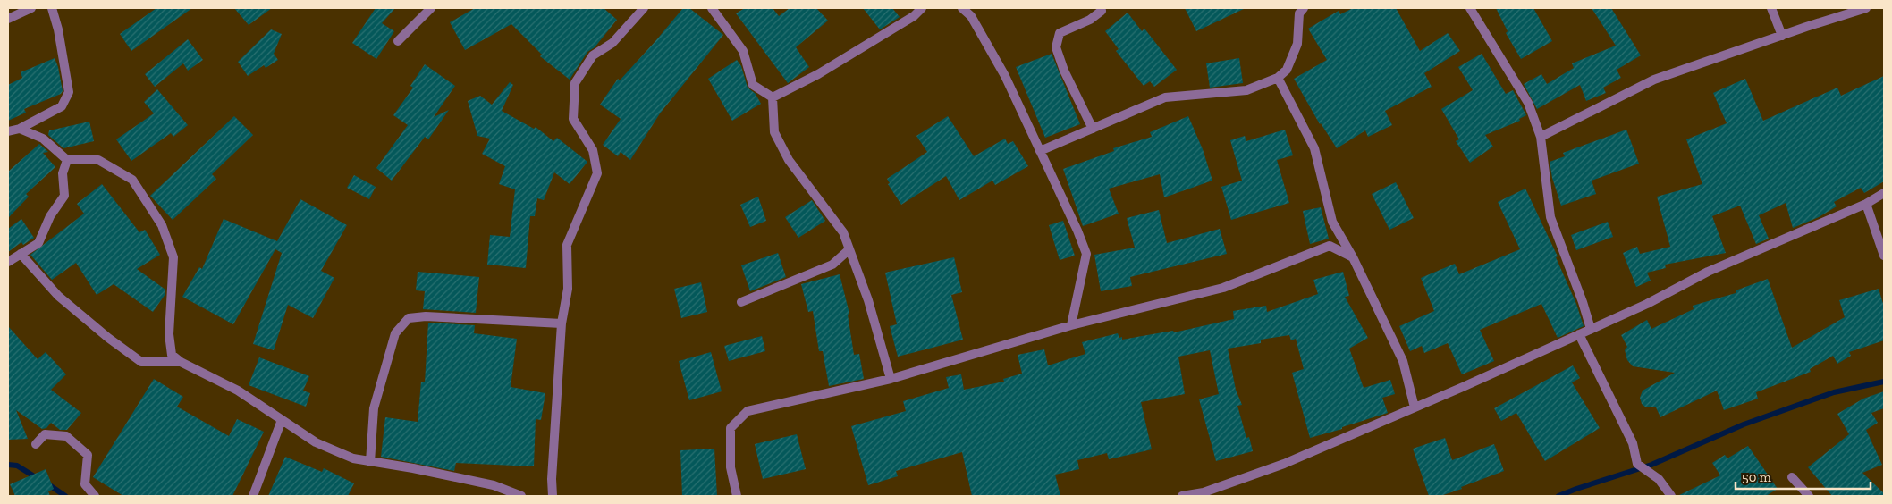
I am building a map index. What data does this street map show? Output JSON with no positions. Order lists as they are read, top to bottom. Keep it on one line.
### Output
{"scale_bar":"50 m"}
